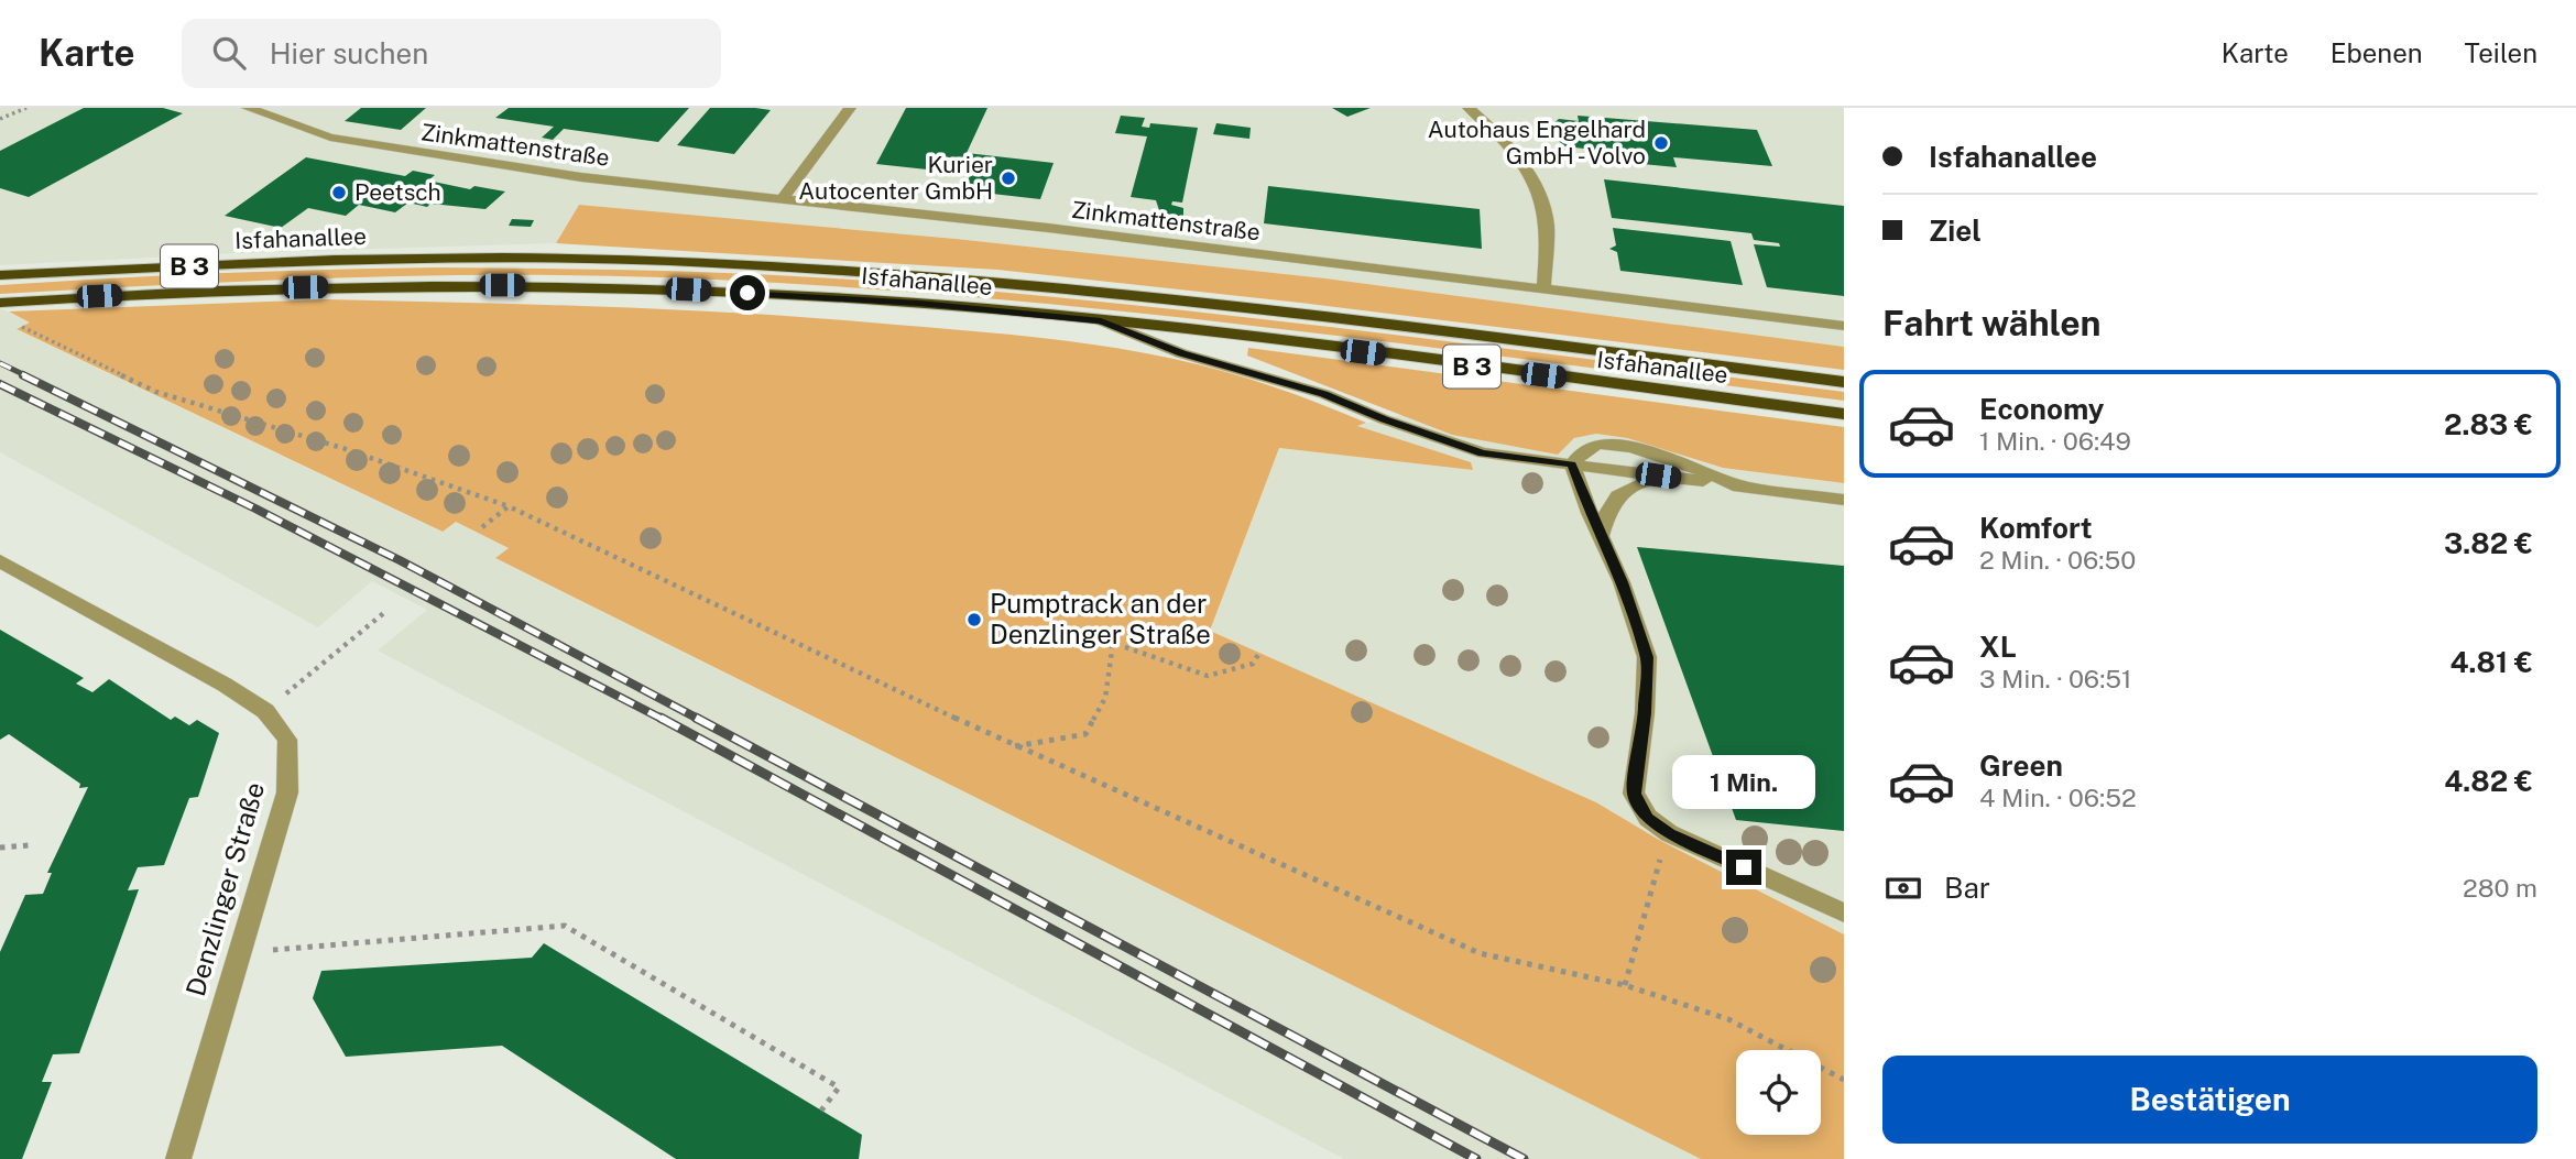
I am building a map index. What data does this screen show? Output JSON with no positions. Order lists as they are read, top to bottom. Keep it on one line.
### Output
{"streets":{"highway":["Isfahanallee","B 3"],"street":["Zinkmattenstraße","Denzlinger Straße"]},"places":["Autohaus Engelhard GmbH - Volvo","Kurier Autocenter GmbH","Peetsch","Pumptrack an der Denzlinger Straße"],"page":{"header":"Karte","search":"Hier suchen","nav":["Karte","Ebenen","Teilen"],"banner":["Isfahanallee","Ziel"],"heading":"Fahrt wählen","list":[{"name":"Economy","note":"1 Min. · 06:49","value":"2.83 €"},{"name":"Komfort","note":"2 Min. · 06:50","value":"3.82 €"},{"name":"XL","note":"3 Min. · 06:51","value":"4.81 €"},{"name":"Green","note":"4 Min. · 06:52","value":"4.82 €"}],"bubble":"1 Min.","pay":["Bar","280 m"],"buttons":"Bestätigen"}}
